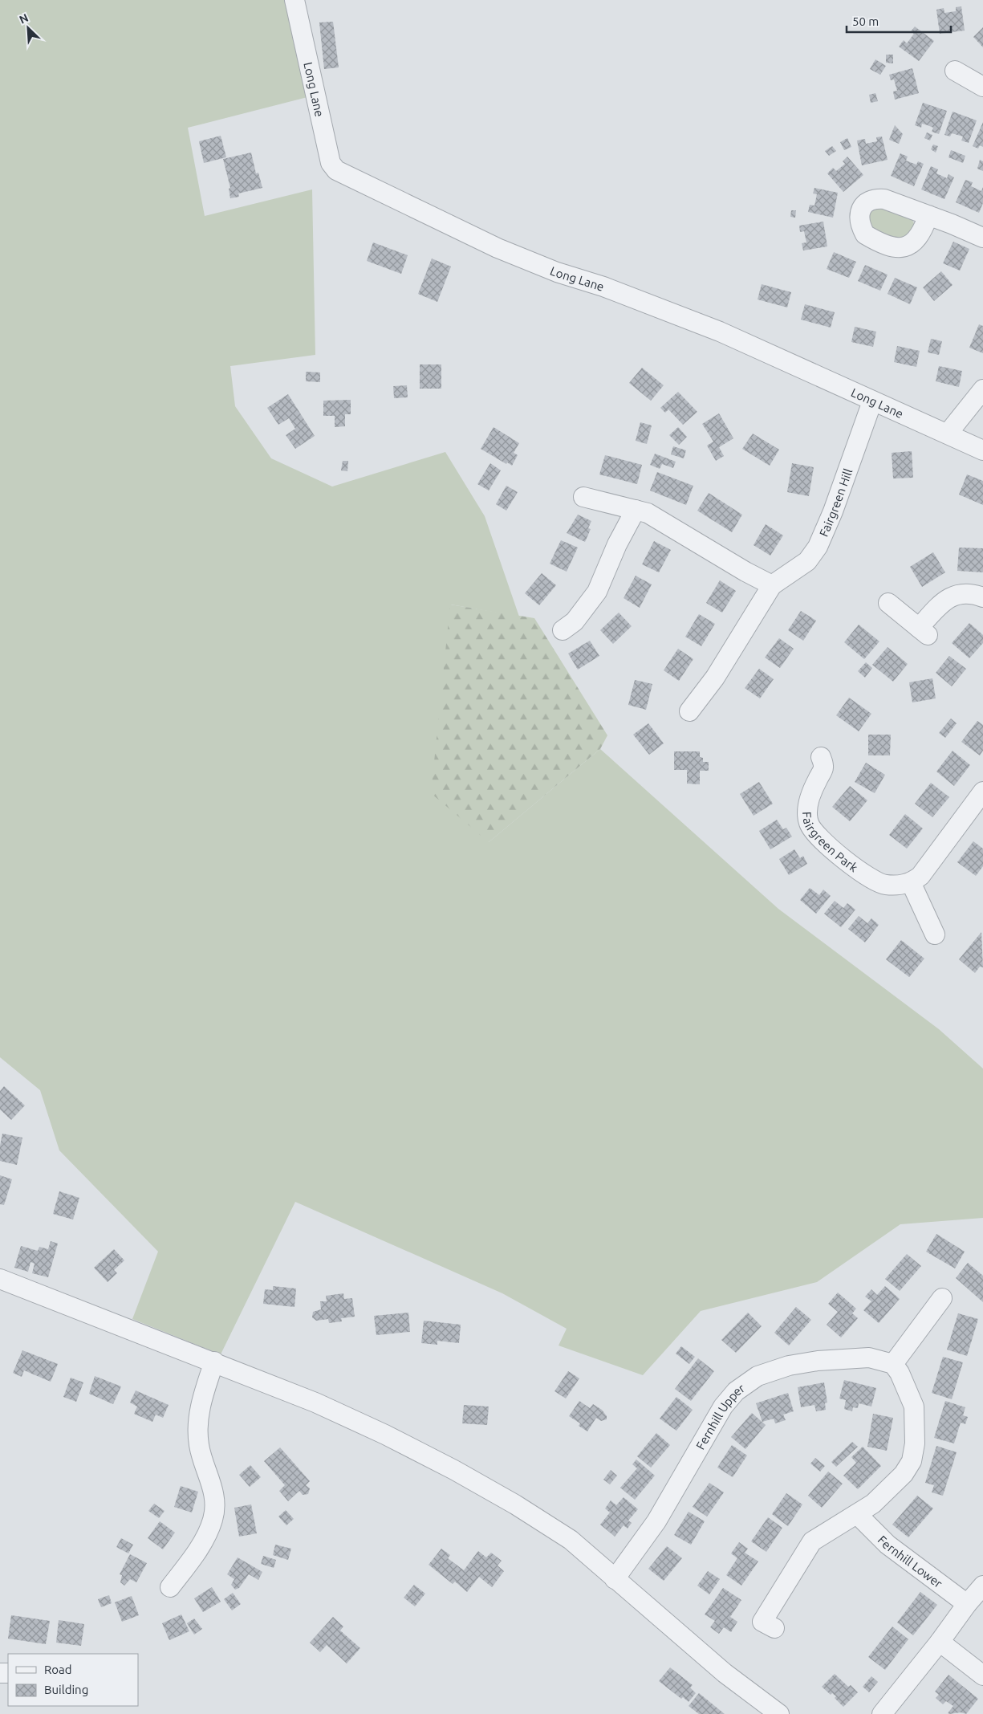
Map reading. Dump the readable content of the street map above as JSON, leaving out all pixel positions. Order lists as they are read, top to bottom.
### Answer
{
  "streets": {
    "street": [
      "Long Lane",
      "Fairgreen Hill",
      "Fairgreen Park",
      "Fernhill Upper",
      "Fernhill Lower"
    ]
  },
  "crossings": [
    ["Long Lane", "Fairgreen Hill"]
  ],
  "legend": ["Road", "Building"],
  "scale_bar": "50 m",
  "north": "top left"
}
